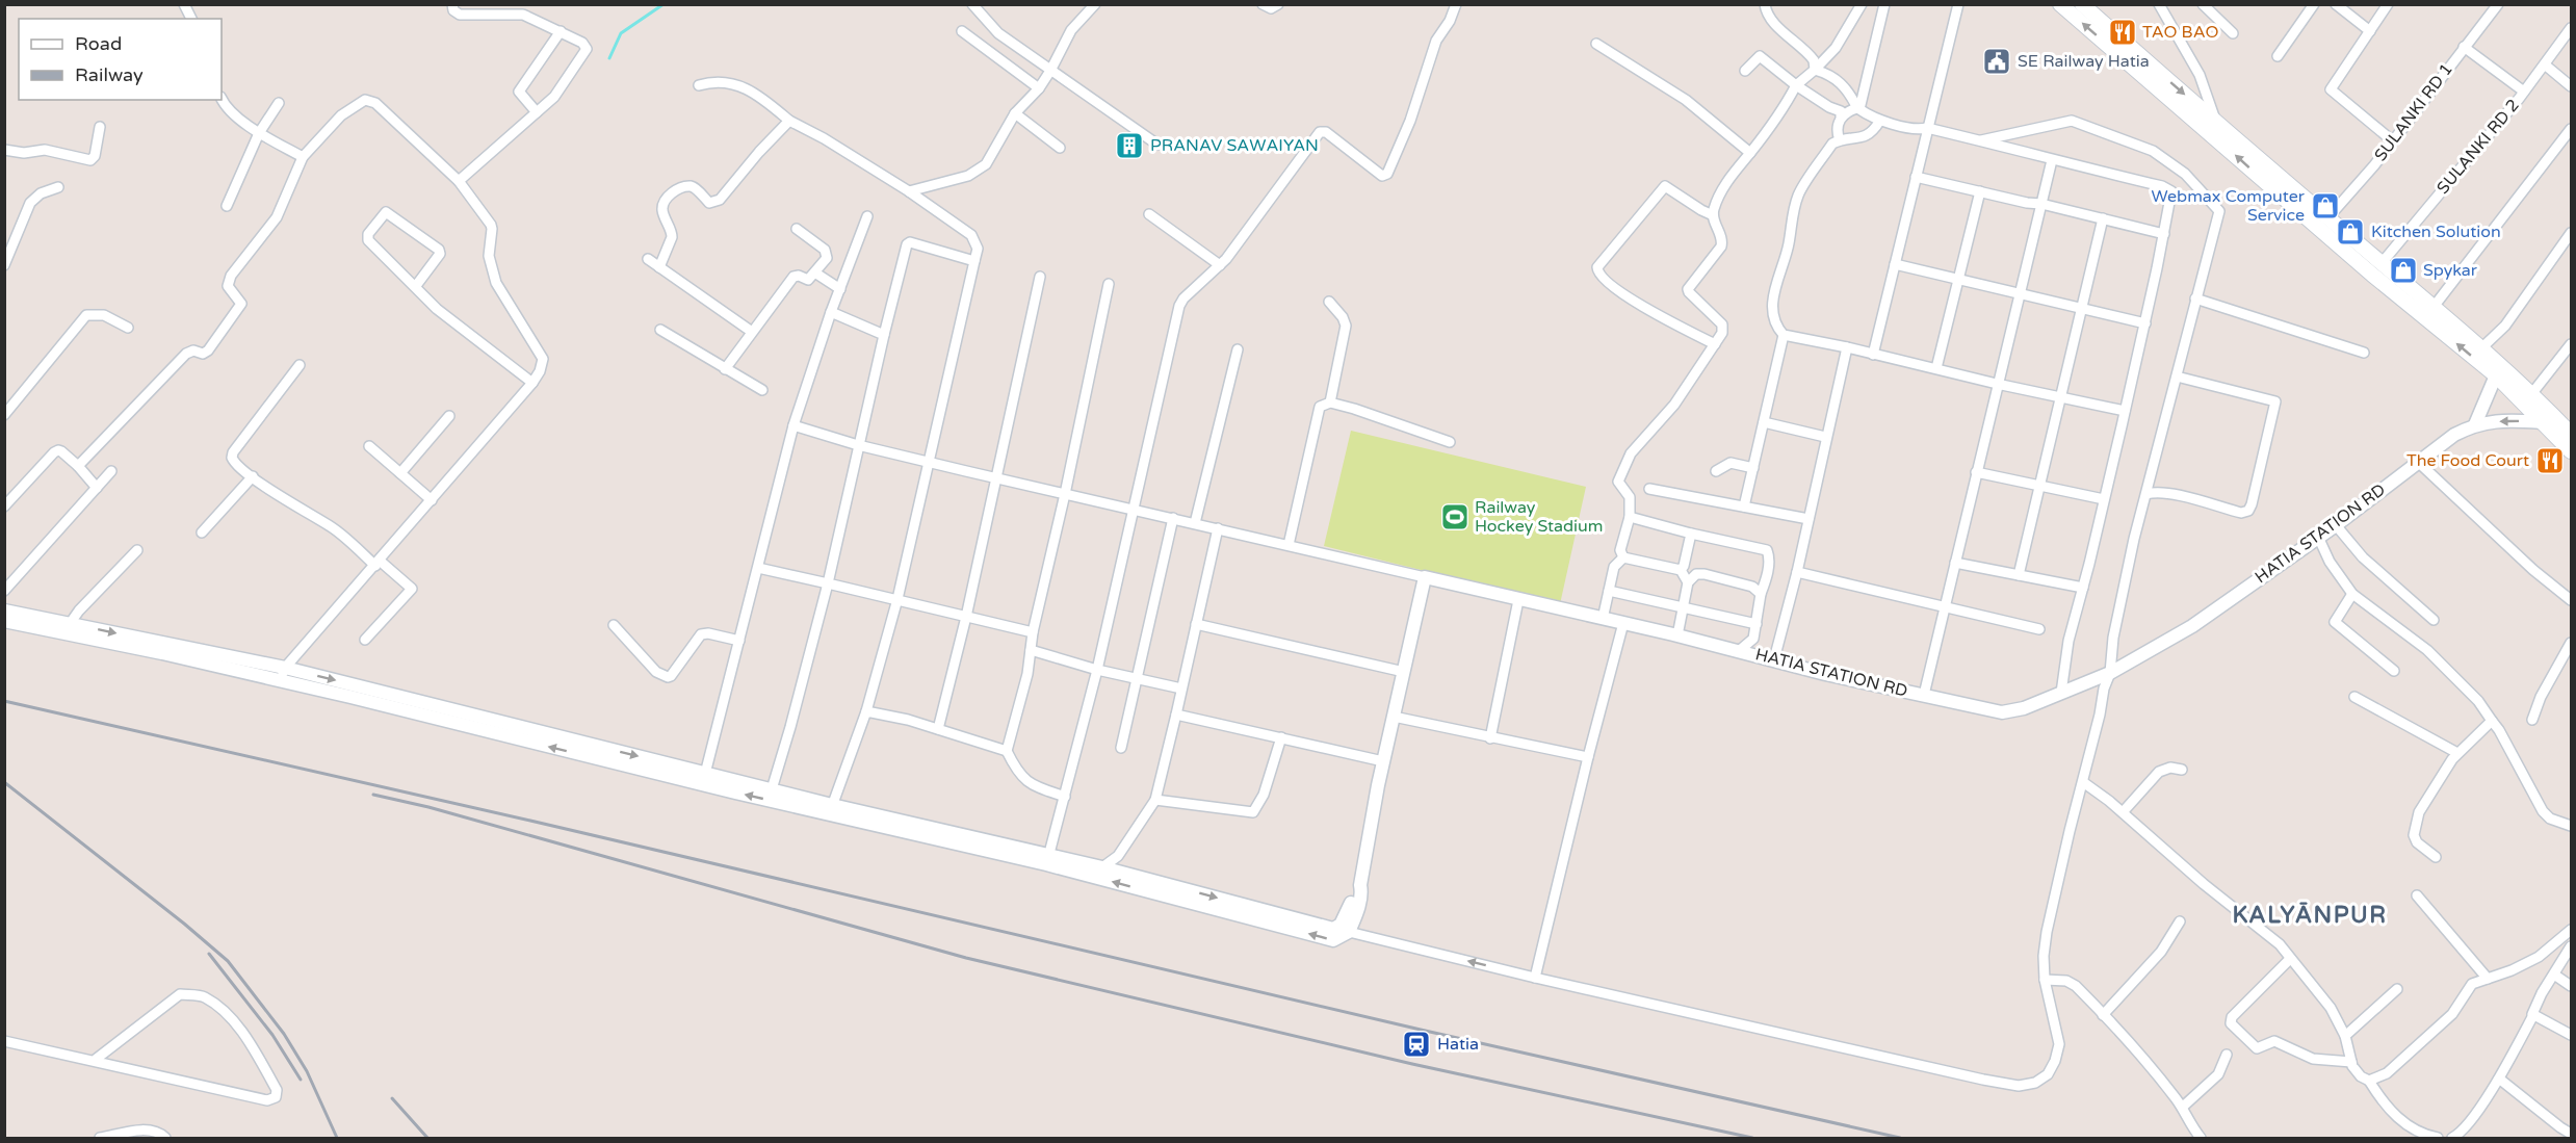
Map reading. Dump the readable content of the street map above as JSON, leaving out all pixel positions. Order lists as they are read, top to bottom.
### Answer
{
  "streets": {
    "street": ["SULANKI RD 1", "SULANKI RD 2", "HATIA STATION RD"]
  },
  "districts": ["KALYĀNPUR"],
  "places": {
    "restaurant": ["TAO BAO", "The Food Court"],
    "public building": ["SE Railway Hatia"],
    "building": ["PRANAV SAWAIYAN"],
    "shop": ["Webmax Computer Service", "Kitchen Solution", "Spykar"],
    "sports": ["Railway Hockey Stadium"],
    "station": ["Hatia"]
  },
  "legend": ["Road", "Railway"]
}
